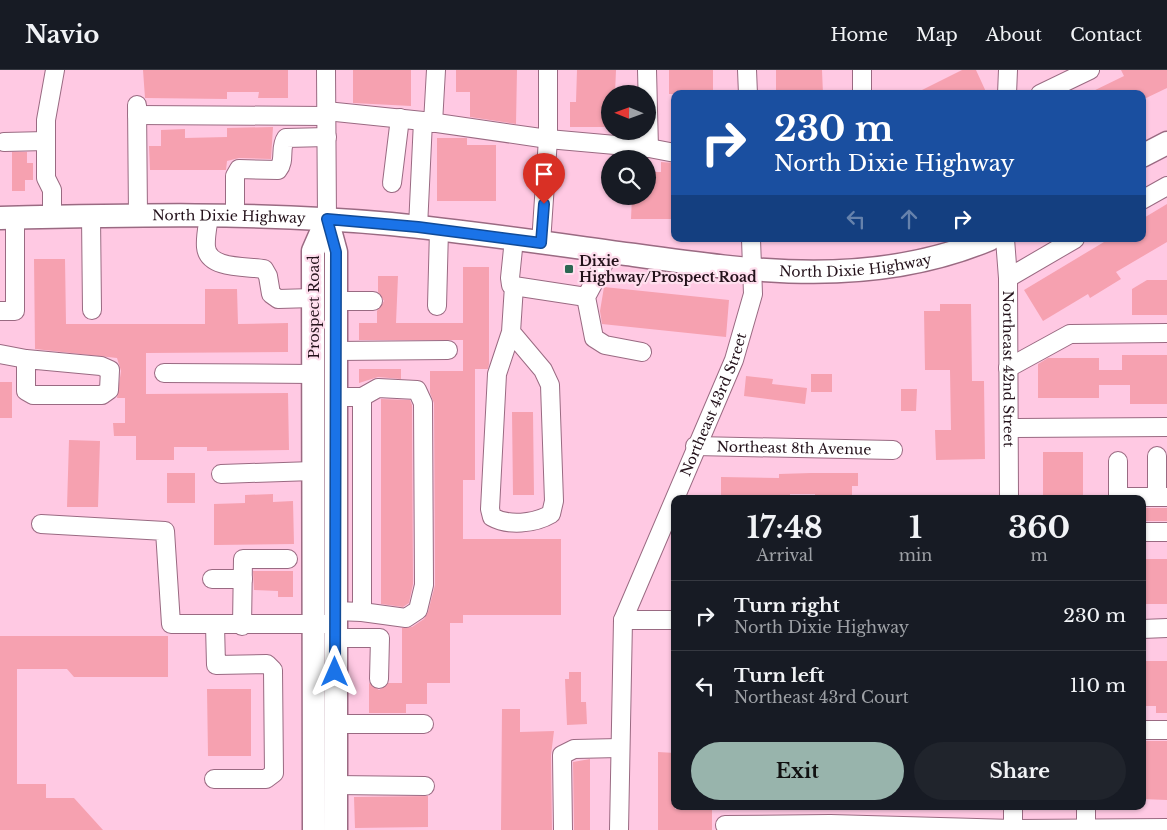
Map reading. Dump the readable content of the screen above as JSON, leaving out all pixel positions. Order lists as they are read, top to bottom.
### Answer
{
  "streets": {
    "main road": ["North Dixie Highway", "Prospect Road"],
    "street": ["Northeast 42nd Street", "Northeast 43rd Street", "Northeast 8th Avenue"]
  },
  "crossings": [
    ["North Dixie Highway", "Prospect Road"],
    ["North Dixie Highway", "Northeast 43rd Street"],
    ["Northeast 43rd Street", "Northeast 8th Avenue"]
  ],
  "places": {
    "transit": ["Dixie Highway/Prospect Road"]
  },
  "north": "left",
  "page": {
    "header": "Navio",
    "nav": [
      "Home",
      "Map",
      "About",
      "Contact"
    ],
    "turn": ["230 m", "North Dixie Highway"],
    "eta": [
      "17:48",
      "Arrival",
      "1",
      "min",
      "360",
      "m"
    ],
    "list": [
      {
        "name": "Turn right",
        "note": "North Dixie Highway",
        "value": "230 m"
      },
      {
        "name": "Turn left",
        "note": "Northeast 43rd Court",
        "value": "110 m"
      }
    ],
    "buttons": ["Exit", "Share"]
  }
}
